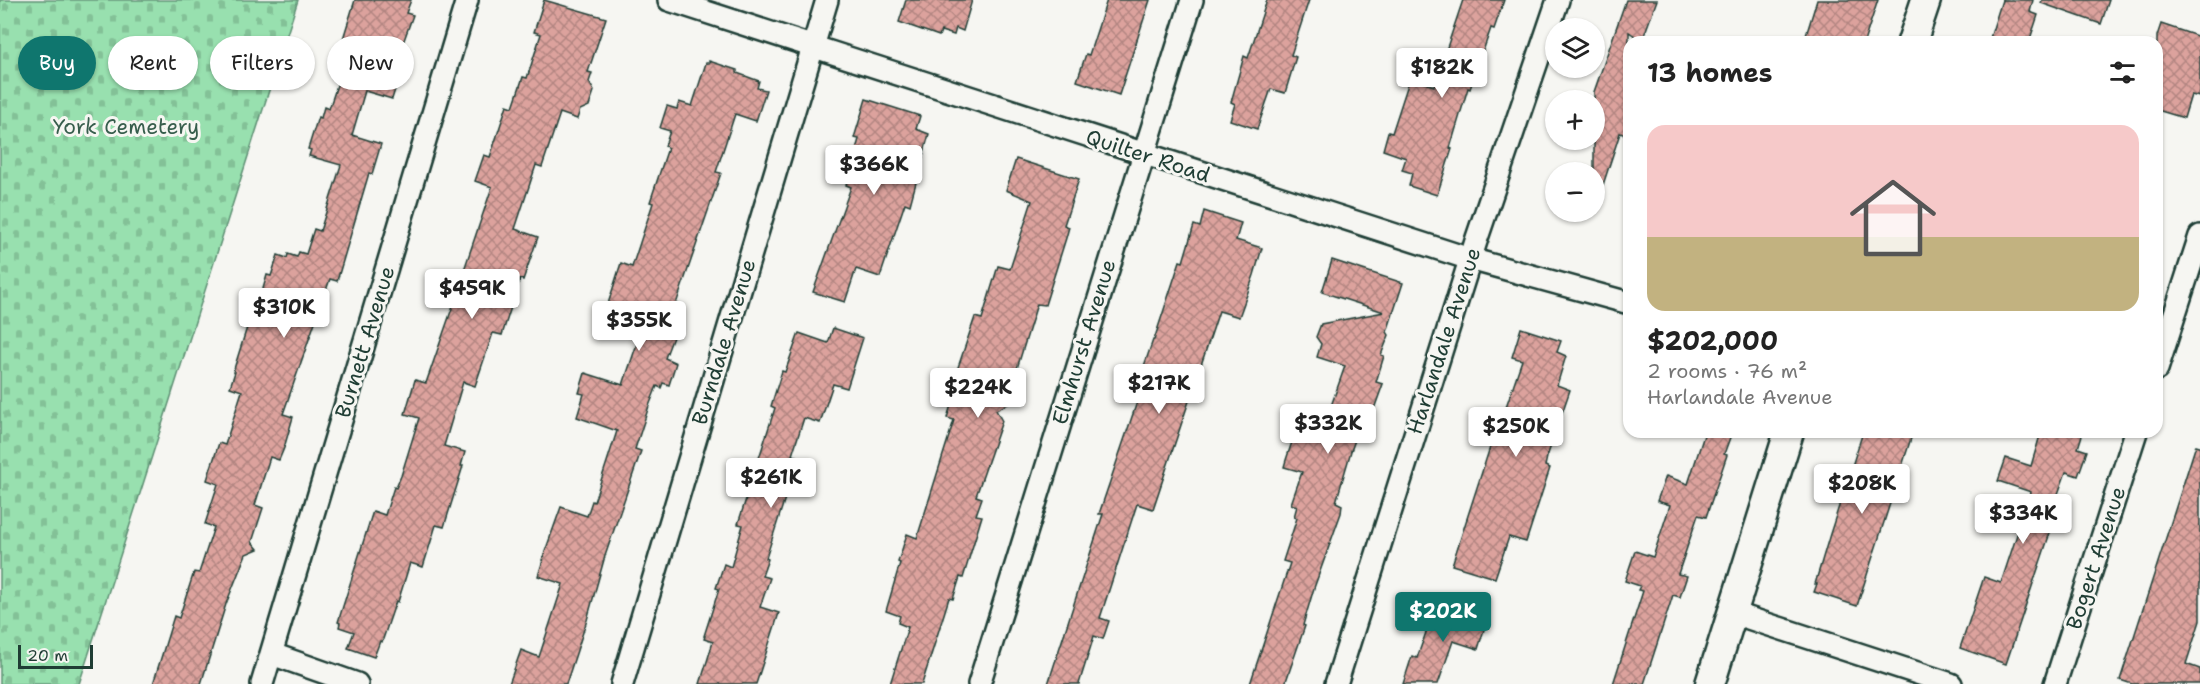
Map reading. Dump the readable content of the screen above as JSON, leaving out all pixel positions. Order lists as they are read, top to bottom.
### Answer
{
  "streets": {
    "street": [
      "Quilter Road",
      "Harlandale Avenue",
      "Burnett Avenue",
      "Burndale Avenue",
      "Elmhurst Avenue",
      "Bogert Avenue"
    ]
  },
  "crossings": [
    ["Quilter Road", "Harlandale Avenue"],
    ["Quilter Road", "Burndale Avenue"],
    ["Quilter Road", "Elmhurst Avenue"]
  ],
  "parks": ["York Cemetery"],
  "scale_bar": "20 m",
  "page": {
    "map_buttons": ["+", "−"],
    "chip": [
      "Buy",
      "Rent",
      "Filters",
      "New"
    ],
    "heading": "13 homes",
    "price": [
      "$182K",
      "$366K",
      "$459K",
      "$310K",
      "$355K",
      "$217K",
      "$224K",
      "$332K",
      "$250K",
      "$261K",
      "$208K",
      "$334K",
      "$202K"
    ],
    "list": [
      {
        "name": "$202,000",
        "note": "2 rooms · 76 m² · Harlandale Avenue"
      }
    ],
    "scale": "20 m"
  }
}
